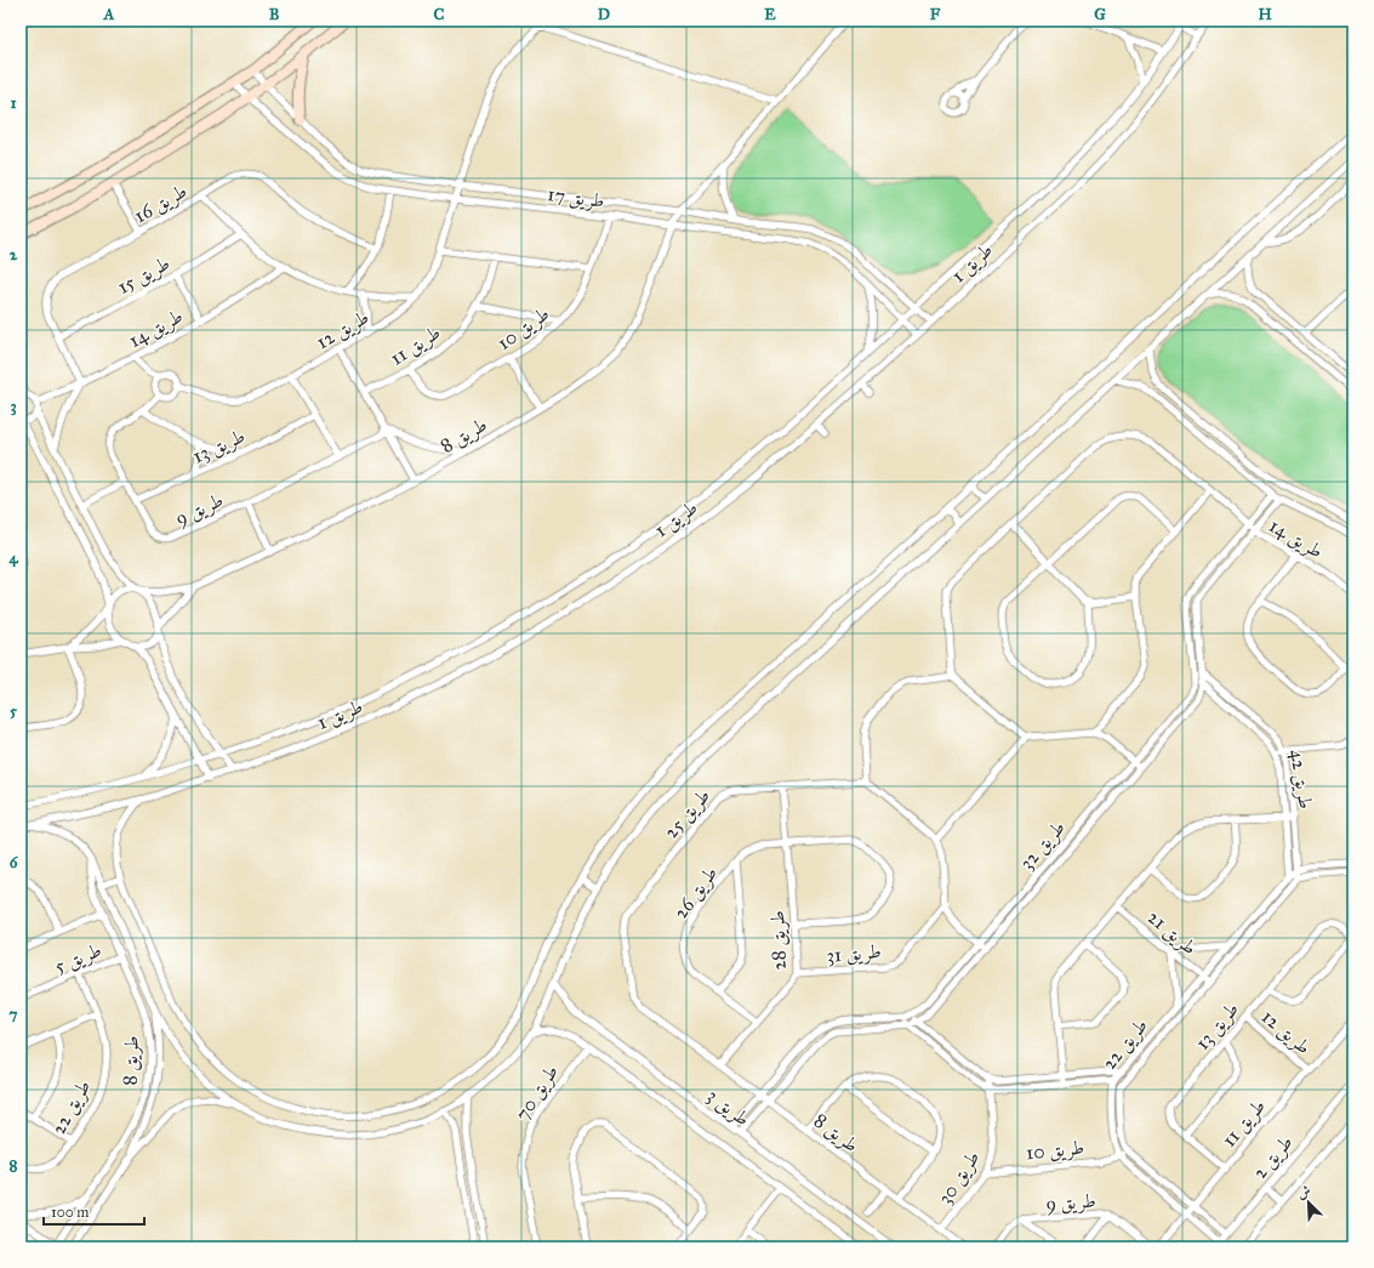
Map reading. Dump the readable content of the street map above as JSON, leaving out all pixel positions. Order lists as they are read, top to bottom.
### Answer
{
  "streets": {
    "street": [
      "طريق 17",
      "طريق 16",
      "طريق 1",
      "طريق 15",
      "طريق 14",
      "طريق 10",
      "طريق 12",
      "طريق 11",
      "طريق 8",
      "طريق 13",
      "طريق 9",
      "طريق 42",
      "طريق 25",
      "طريق 32",
      "طريق 26",
      "طريق 21",
      "طريق 28",
      "طريق 31",
      "طريق 5",
      "طريق 22",
      "طريق 70",
      "طريق 3",
      "طريق 2",
      "طريق 30"
    ]
  },
  "crossings": [
    ["طريق 17", "طريق 1"],
    ["طريق 17", "طريق 10"],
    ["طريق 17", "طريق 12"],
    ["طريق 17", "طريق 8"],
    ["طريق 16", "طريق 15"],
    ["طريق 16", "طريق 14"],
    ["طريق 14", "طريق 32"],
    ["طريق 10", "طريق 11"],
    ["طريق 10", "طريق 22"],
    ["طريق 10", "طريق 30"],
    ["طريق 12", "طريق 11"],
    ["طريق 12", "طريق 13"],
    ["طريق 12", "طريق 9"],
    ["طريق 11", "طريق 13"],
    ["طريق 8", "طريق 25"],
    ["طريق 8", "طريق 32"],
    ["طريق 8", "طريق 5"],
    ["طريق 8", "طريق 30"],
    ["طريق 13", "طريق 9"],
    ["طريق 42", "طريق 32"],
    ["طريق 42", "طريق 22"],
    ["طريق 25", "طريق 32"],
    ["طريق 25", "طريق 28"],
    ["طريق 32", "طريق 3"],
    ["طريق 26", "طريق 28"],
    ["طريق 21", "طريق 22"],
    ["طريق 28", "طريق 31"],
    ["طريق 5", "طريق 22"],
    ["طريق 70", "طريق 3"]
  ],
  "scale_bar": "100 m",
  "north": "top left",
  "grid": {
    "columns": [
      "A",
      "B",
      "C",
      "D",
      "E",
      "F",
      "G",
      "H"
    ],
    "rows": [
      "1",
      "2",
      "3",
      "4",
      "5",
      "6",
      "7",
      "8"
    ]
  }
}
